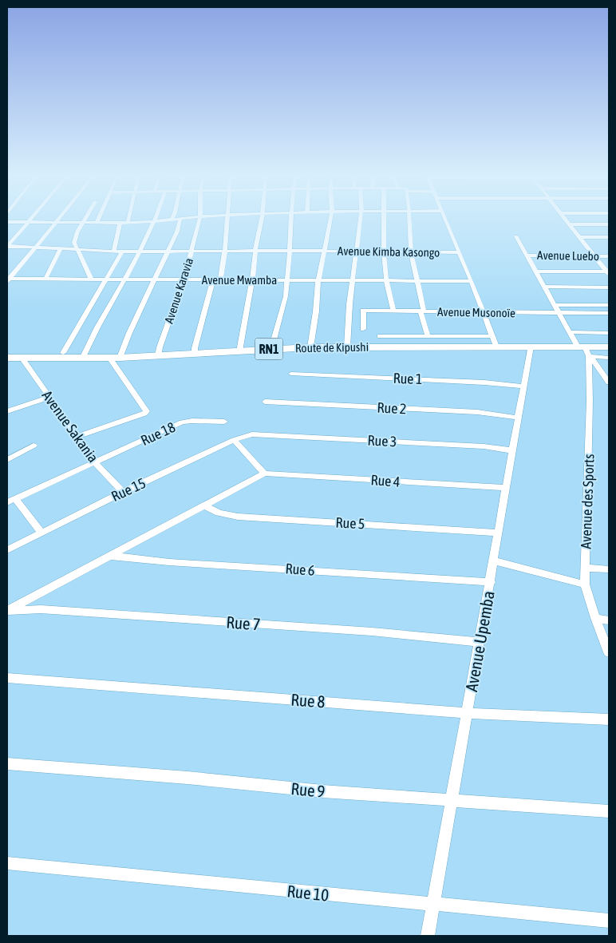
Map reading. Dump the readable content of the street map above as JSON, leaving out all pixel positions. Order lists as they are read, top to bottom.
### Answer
{
  "streets": {
    "highway": ["Route de Kipushi", "RN1"],
    "street": [
      "Avenue Kimba Kasongo",
      "Avenue Luebo",
      "Avenue Mwamba",
      "Avenue Karavia",
      "Avenue Musonoïe",
      "Rue 1",
      "Rue 2",
      "Avenue Sakania",
      "Rue 18",
      "Rue 3",
      "Rue 4",
      "Rue 15",
      "Avenue des Sports",
      "Rue 5",
      "Rue 6",
      "Rue 7",
      "Avenue Upemba",
      "Rue 8",
      "Rue 9",
      "Rue 10"
    ]
  },
  "crossings": [
    ["Avenue Kimba Kasongo", "Avenue Karavia"],
    ["Avenue Luebo", "Avenue des Sports"],
    ["Avenue Mwamba", "Avenue Karavia"],
    ["Avenue Karavia", "Route de Kipushi"],
    ["Avenue Musonoïe", "Avenue des Sports"],
    ["Route de Kipushi", "Avenue Sakania"],
    ["Route de Kipushi", "Avenue des Sports"],
    ["Route de Kipushi", "Avenue Upemba"],
    ["Rue 1", "Avenue Upemba"],
    ["Rue 2", "Avenue Upemba"],
    ["Avenue Sakania", "Rue 18"],
    ["Avenue Sakania", "Rue 15"],
    ["Rue 3", "Rue 15"],
    ["Rue 3", "Avenue Upemba"],
    ["Rue 4", "Avenue Upemba"],
    ["Rue 5", "Avenue Upemba"],
    ["Rue 6", "Avenue Upemba"],
    ["Rue 7", "Avenue Upemba"],
    ["Avenue Upemba", "Rue 8"],
    ["Avenue Upemba", "Rue 9"],
    ["Avenue Upemba", "Rue 10"]
  ]
}
